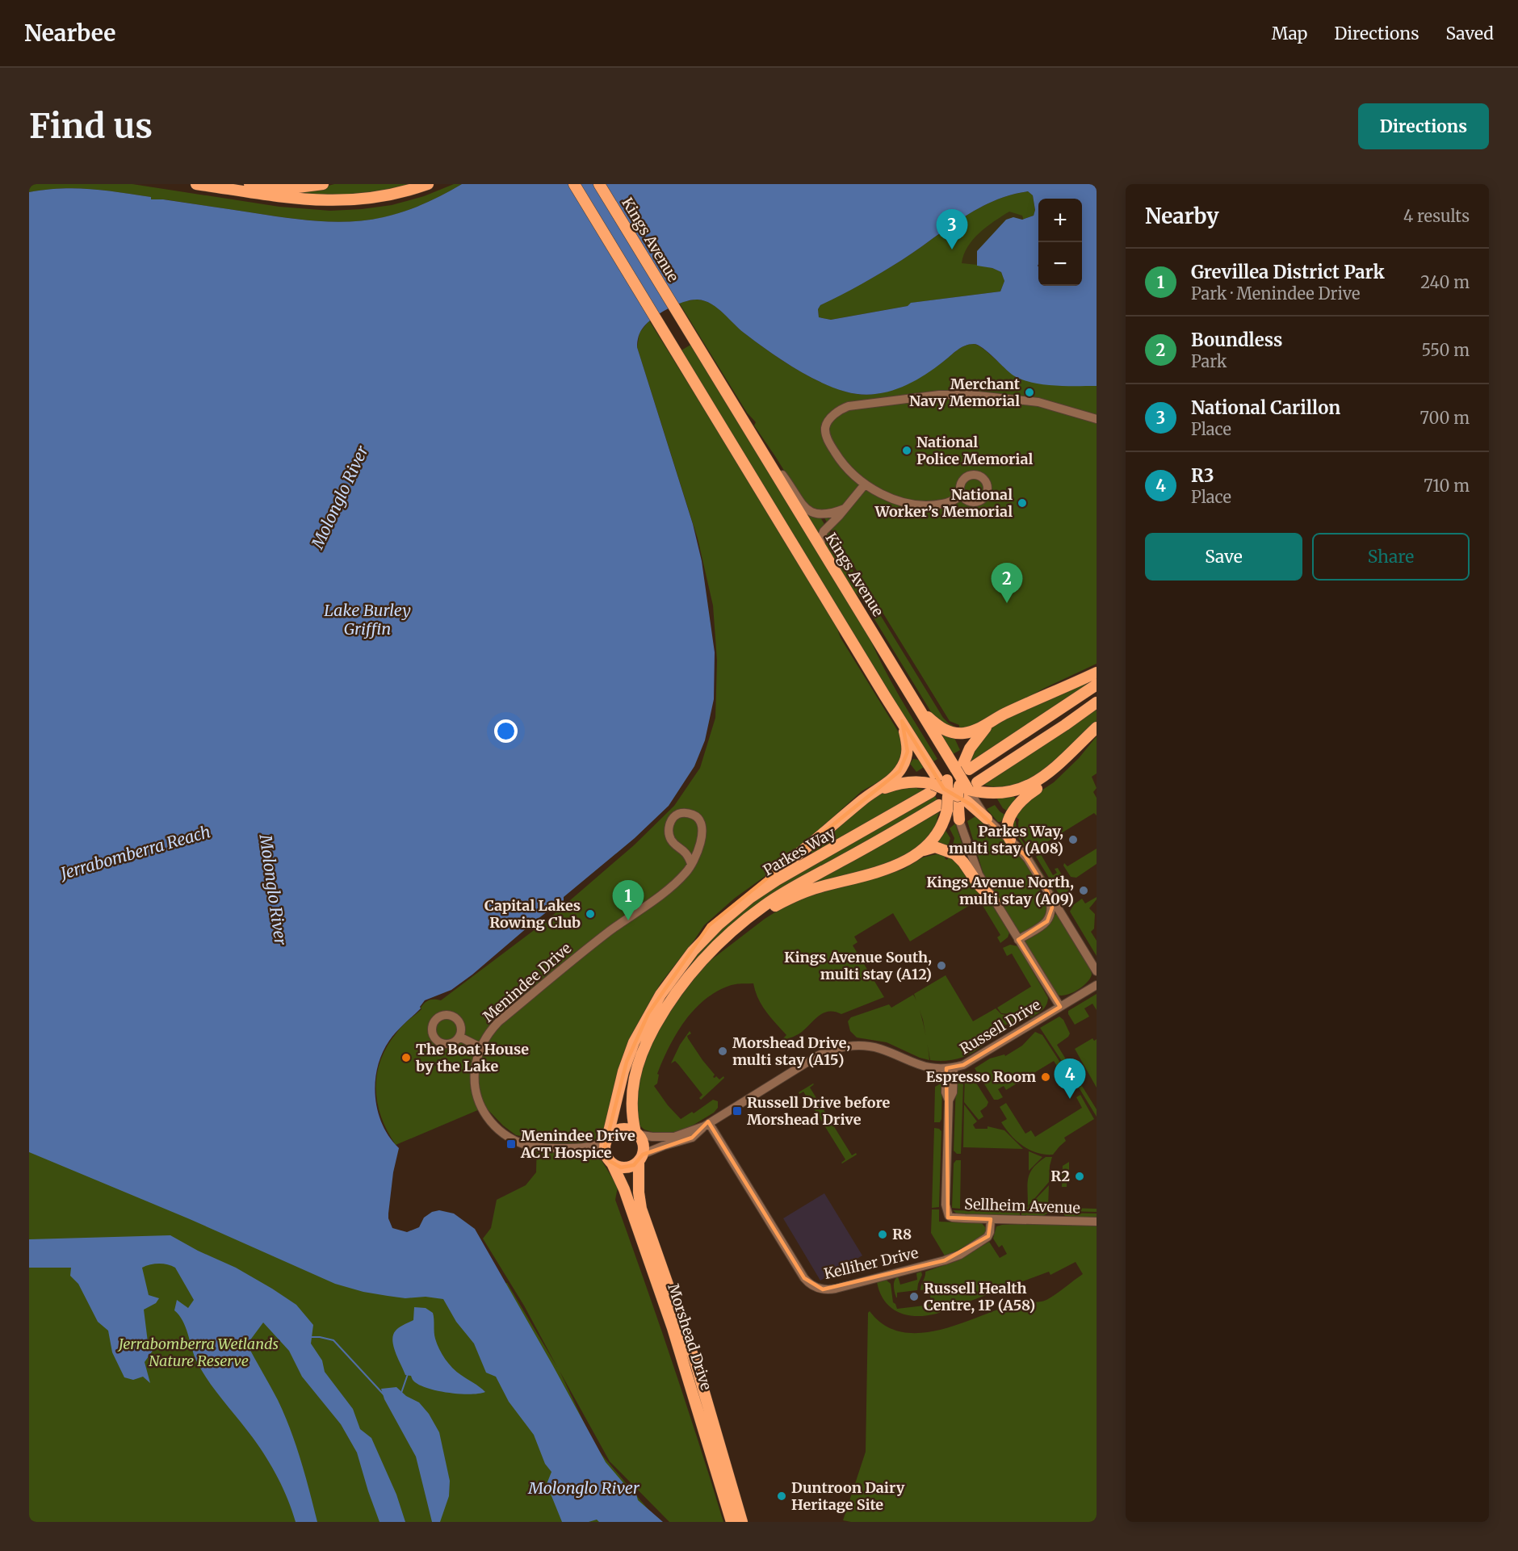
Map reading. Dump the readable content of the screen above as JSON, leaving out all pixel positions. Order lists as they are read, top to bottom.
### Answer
{
  "streets": {
    "main road": ["Kings Avenue", "Parkes Way", "Morshead Drive"],
    "street": [
      "Menindee Drive",
      "Russell Drive",
      "Sellheim Avenue",
      "Kelliher Drive"
    ]
  },
  "crossings": [
    ["Kings Avenue", "Parkes Way"],
    ["Menindee Drive", "Russell Drive"],
    ["Menindee Drive", "Morshead Drive"],
    ["Russell Drive", "Sellheim Avenue"],
    ["Russell Drive", "Kelliher Drive"],
    ["Russell Drive", "Morshead Drive"],
    ["Sellheim Avenue", "Kelliher Drive"]
  ],
  "water": ["Molonglo River", "Lake Burley Griffin", "Jerrabomberra Reach"],
  "parks": ["Jerrabomberra Wetlands Nature Reserve"],
  "places": {
    "other": [
      "Merchant Navy Memorial",
      "National Police Memorial",
      "National Worker’s Memorial",
      "Parkes Way, multi stay (A08)",
      "Kings Avenue North, multi stay (A09)",
      "Capital Lakes Rowing Club",
      "Kings Avenue South, multi stay (A12)",
      "Morshead Drive, multi stay (A15)",
      "The Boat House by the Lake",
      "Espresso Room",
      "R2",
      "R8",
      "Russell Health Centre, 1P (A58)",
      "Duntroon Dairy Heritage Site"
    ],
    "transit": ["Russell Drive before Morshead Drive", "Menindee Drive ACT Hospice"]
  },
  "page": {
    "header": "Nearbee",
    "nav": ["Map", "Directions", "Saved"],
    "buttons": [
      "Directions",
      ["Save", "Share"]
    ],
    "title": "Find us",
    "heading": ["Nearby", "4 results"],
    "map_buttons": ["+", "−"],
    "pins": [
      "3",
      "2",
      "1",
      "4"
    ],
    "list": [
      {
        "mark": "1",
        "name": "Grevillea District Park",
        "note": "Park · Menindee Drive",
        "value": "240 m"
      },
      {
        "mark": "2",
        "name": "Boundless",
        "note": "Park",
        "value": "550 m"
      },
      {
        "mark": "3",
        "name": "National Carillon",
        "note": "Place",
        "value": "700 m"
      },
      {
        "mark": "4",
        "name": "R3",
        "note": "Place",
        "value": "710 m"
      }
    ]
  }
}
